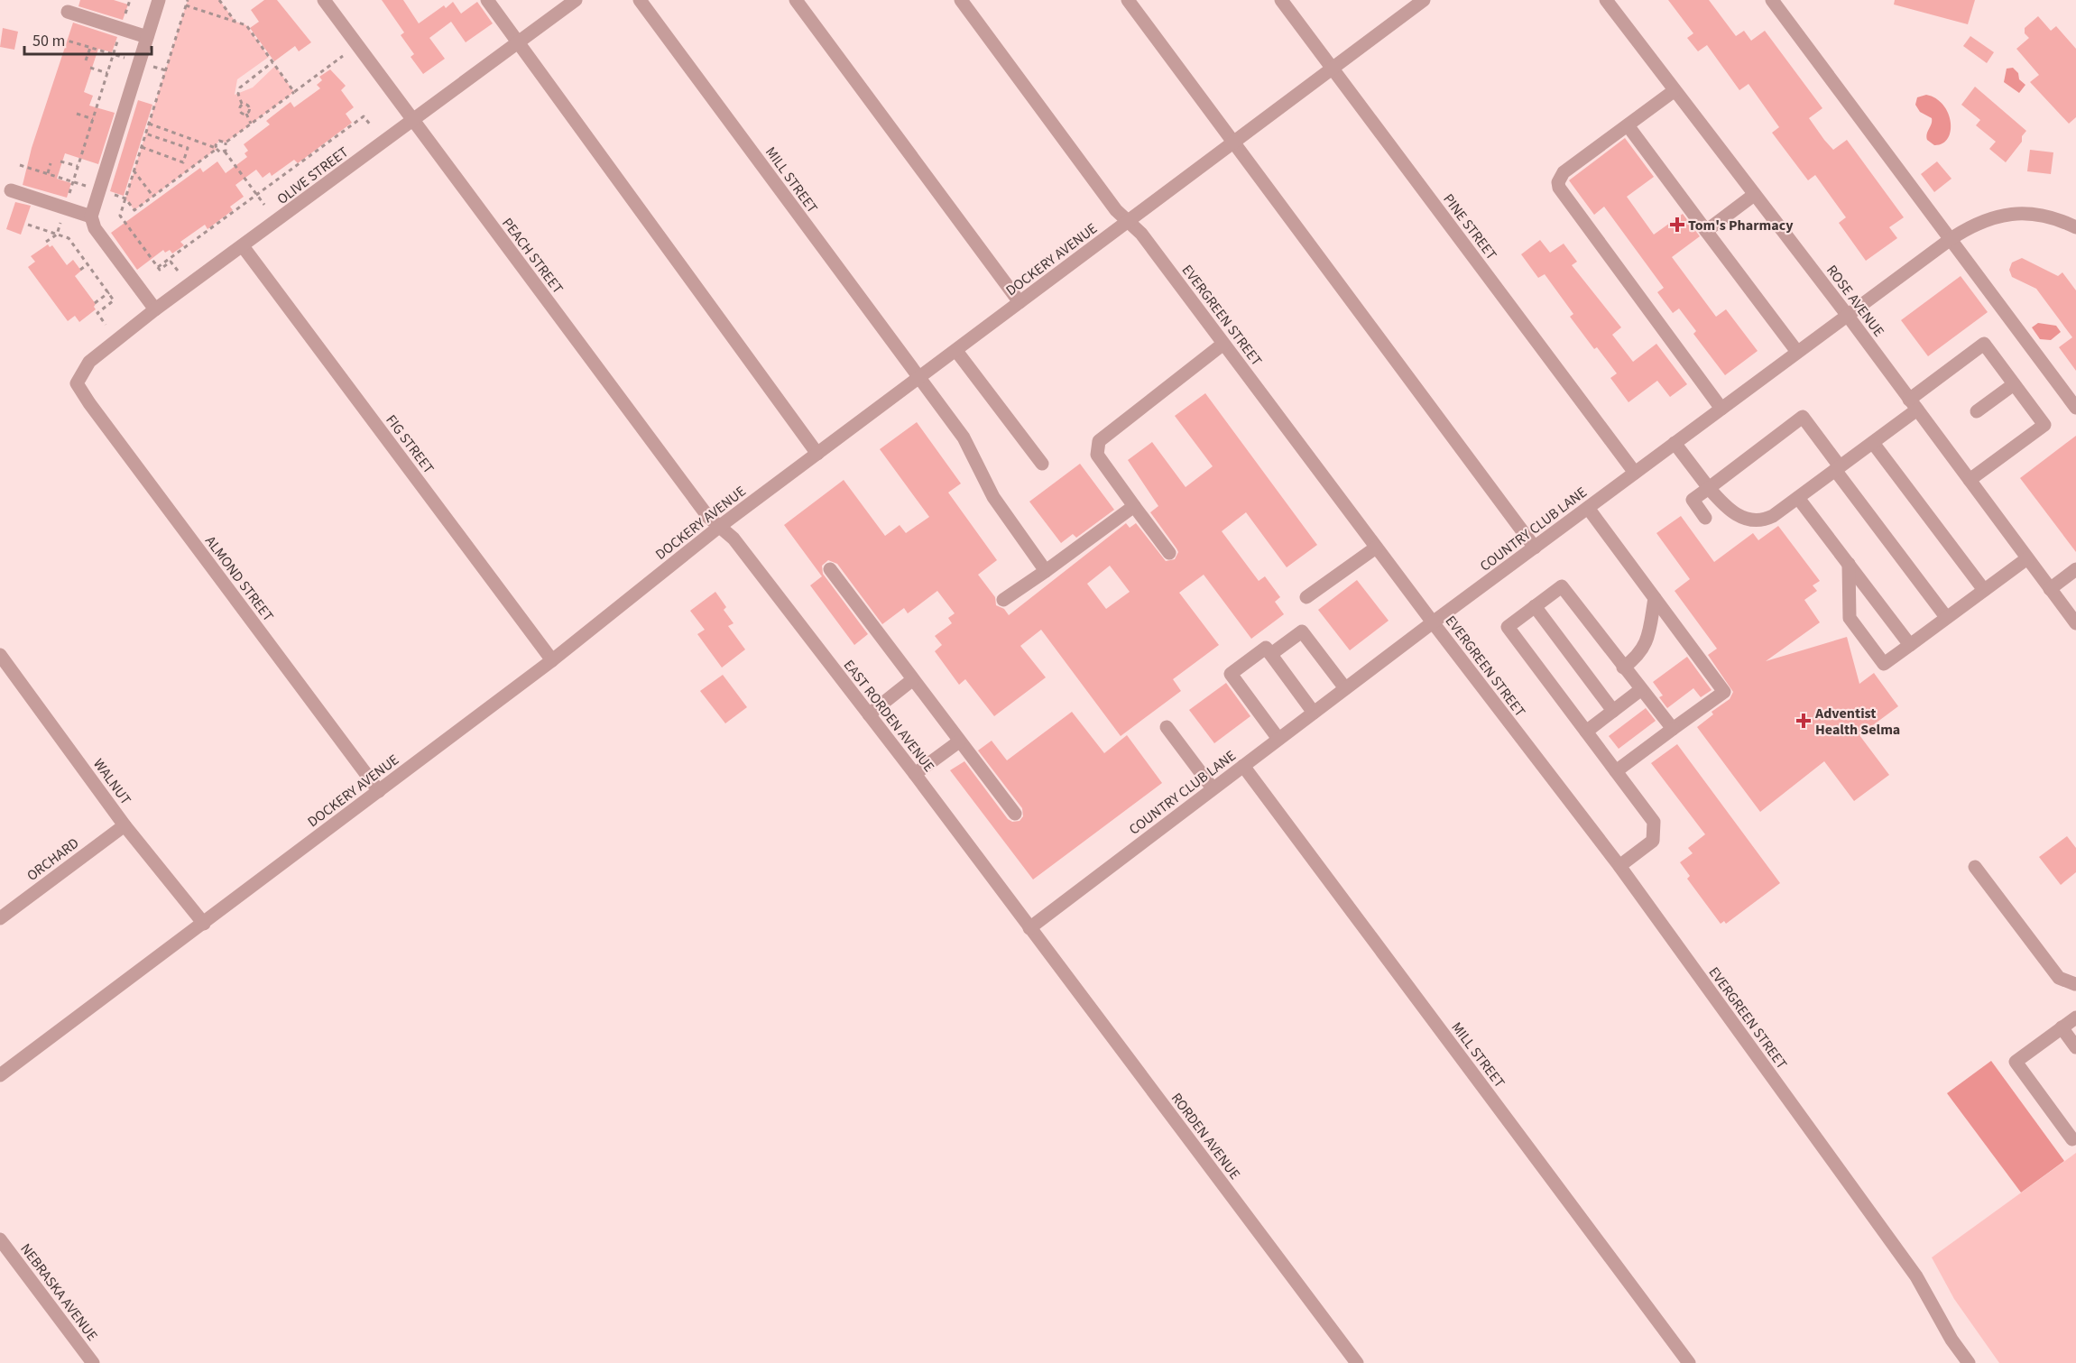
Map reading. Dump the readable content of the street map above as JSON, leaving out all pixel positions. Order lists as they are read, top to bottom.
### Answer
{
  "streets": {
    "street": [
      "OLIVE STREET",
      "MILL STREET",
      "PINE STREET",
      "PEACH STREET",
      "DOCKERY AVENUE",
      "ROSE AVENUE",
      "EVERGREEN STREET",
      "FIG STREET",
      "COUNTRY CLUB LANE",
      "ALMOND STREET",
      "EAST RORDEN AVENUE",
      "WALNUT",
      "ORCHARD",
      "RORDEN AVENUE",
      "NEBRASKA AVENUE"
    ]
  },
  "crossings": [
    ["OLIVE STREET", "PEACH STREET"],
    ["OLIVE STREET", "FIG STREET"],
    ["OLIVE STREET", "ALMOND STREET"],
    ["MILL STREET", "DOCKERY AVENUE"],
    ["MILL STREET", "COUNTRY CLUB LANE"],
    ["PINE STREET", "DOCKERY AVENUE"],
    ["PINE STREET", "COUNTRY CLUB LANE"],
    ["PEACH STREET", "DOCKERY AVENUE"],
    ["PEACH STREET", "EAST RORDEN AVENUE"],
    ["DOCKERY AVENUE", "EVERGREEN STREET"],
    ["DOCKERY AVENUE", "FIG STREET"],
    ["DOCKERY AVENUE", "ALMOND STREET"],
    ["DOCKERY AVENUE", "EAST RORDEN AVENUE"],
    ["DOCKERY AVENUE", "WALNUT"],
    ["ROSE AVENUE", "COUNTRY CLUB LANE"],
    ["EVERGREEN STREET", "COUNTRY CLUB LANE"],
    ["COUNTRY CLUB LANE", "EAST RORDEN AVENUE"],
    ["COUNTRY CLUB LANE", "RORDEN AVENUE"],
    ["EAST RORDEN AVENUE", "RORDEN AVENUE"],
    ["WALNUT", "ORCHARD"]
  ],
  "places": {
    "health": ["Tom's Pharmacy", "Adventist Health Selma"]
  },
  "scale_bar": "50 m"
}
